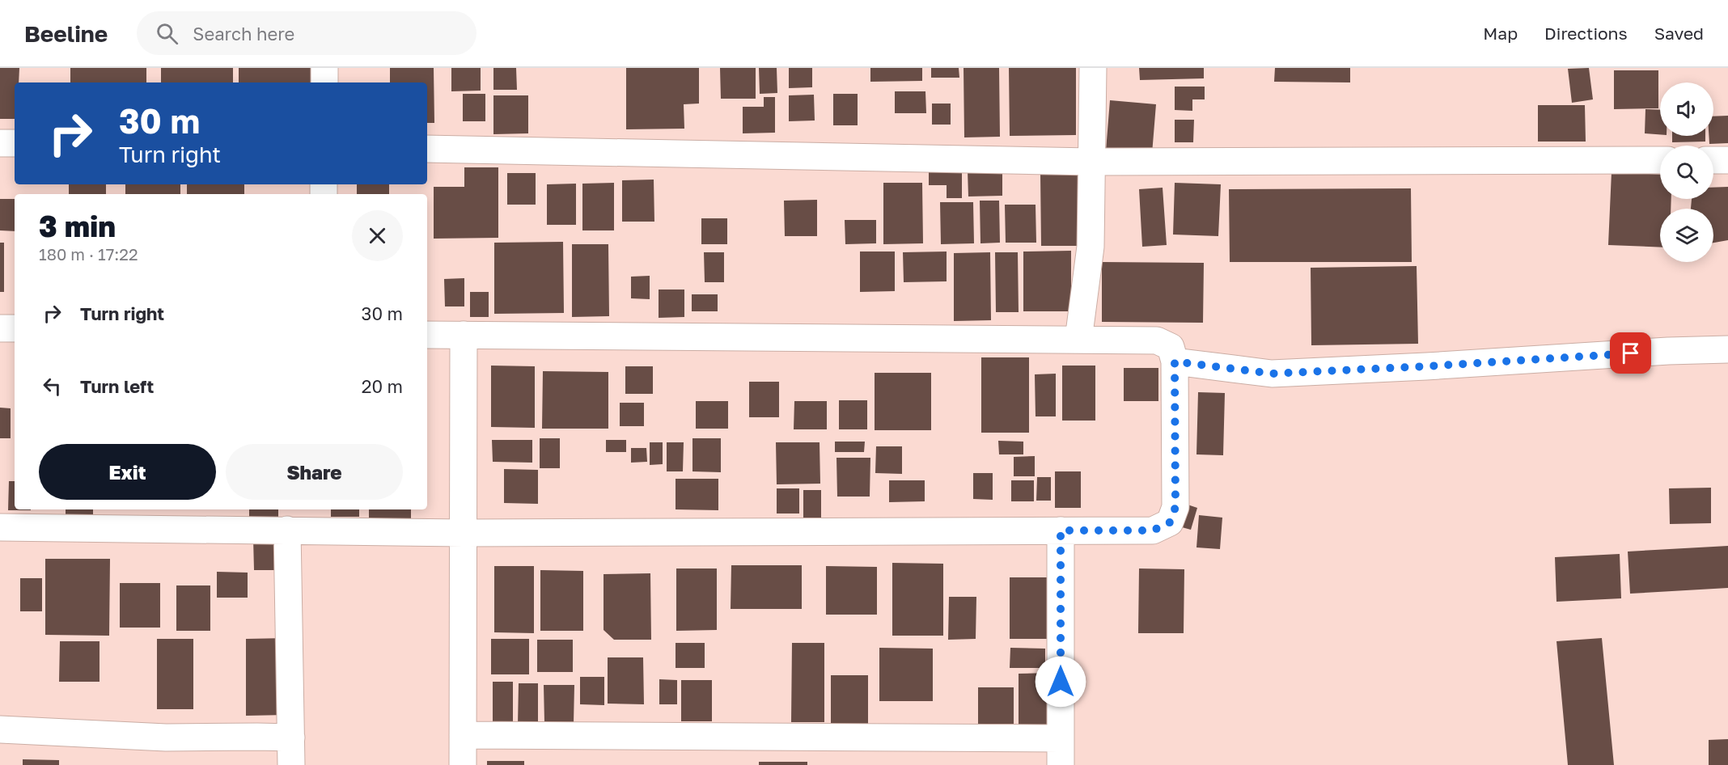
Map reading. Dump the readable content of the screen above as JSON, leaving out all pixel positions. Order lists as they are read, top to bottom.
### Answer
{
  "page": {
    "header": "Beeline",
    "search": "Search here",
    "nav": ["Map", "Directions", "Saved"],
    "turn": ["30 m", "Turn right"],
    "heading": ["3 min", "180 m · 17:22"],
    "list": [
      {
        "name": "Turn right",
        "value": "30 m"
      },
      {
        "name": "Turn left",
        "value": "20 m"
      }
    ],
    "buttons": ["Exit", "Share"]
  }
}
